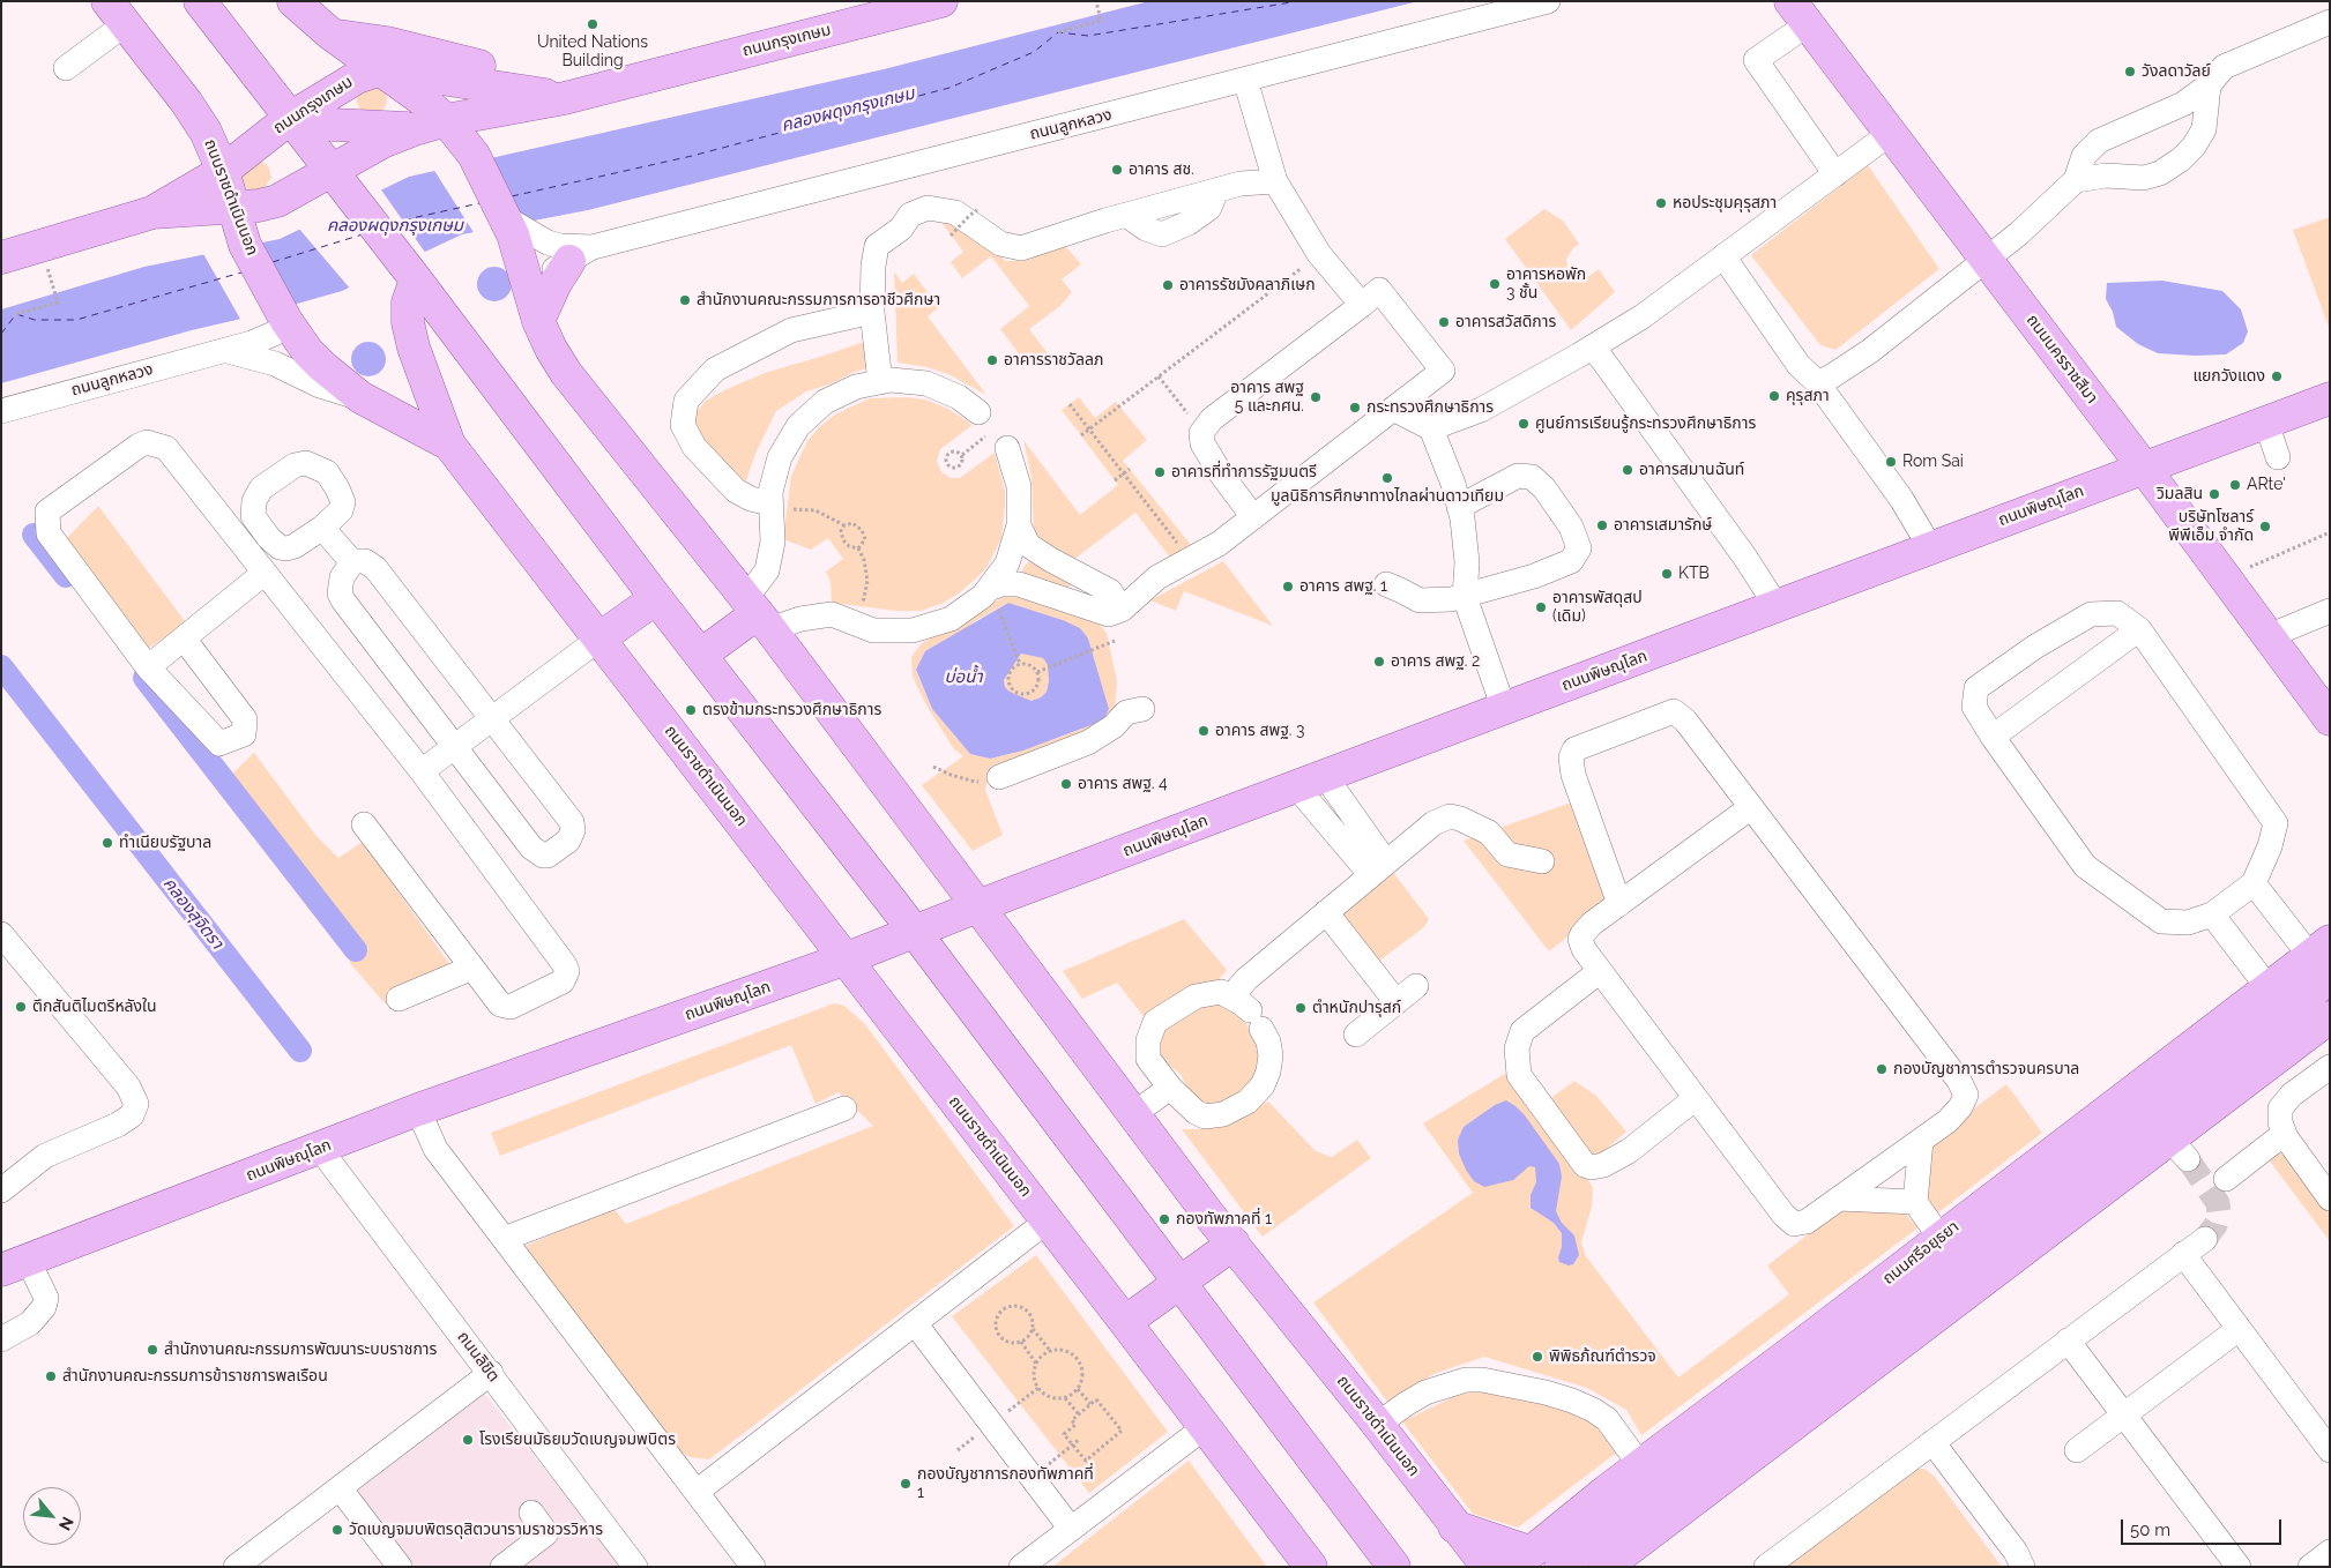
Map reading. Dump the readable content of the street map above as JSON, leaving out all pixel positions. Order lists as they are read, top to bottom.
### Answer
{
  "streets": {
    "main road": [
      "ถนนกรุงเกษม",
      "ถนนราชดำเนินนอก",
      "ถนนนครราชสีมา",
      "ถนนพิษณุโลก",
      "ถนนศรีอยุธยา"
    ],
    "street": ["ถนนลูกหลวง", "ถนนลิขิต"]
  },
  "crossings": [
    ["ถนนกรุงเกษม", "ถนนราชดำเนินนอก"],
    ["ถนนลูกหลวง", "ถนนราชดำเนินนอก"],
    ["ถนนราชดำเนินนอก", "ถนนพิษณุโลก"],
    ["ถนนนครราชสีมา", "ถนนพิษณุโลก"],
    ["ถนนพิษณุโลก", "ถนนลิขิต"]
  ],
  "water": ["คลองผดุงกรุงเกษม", "บ่อน้ำ", "คลองสุจิตรา"],
  "places": [
    "United Nations Building",
    "วังลดาวัลย์",
    "อาคาร สช.",
    "หอประชุมคุรุสภา",
    "อาคารหอพัก 3 ชั้น",
    "อาคารรัชมังคลาภิเษก",
    "สำนักงานคณะกรรมการการอาชีวศึกษา",
    "อาคารสวัสดิการ",
    "อาคารราชวัลลภ",
    "แยกวังแดง",
    "คุรุสภา",
    "อาคาร สพฐ 5 และกศน.",
    "กระทรวงศึกษาธิการ",
    "ศูนย์การเรียนรู้กระทรวงศึกษาธิการ",
    "Rom Sai",
    "อาคารสมานฉันท์",
    "อาคารที่ทำการรัฐมนตรี",
    "มูลนิธิการศึกษาทางไกลผ่านดาวเทียม",
    "ARte'",
    "วิมลสิน",
    "อาคารเสมารักษ์",
    "บริษัทโซลาร์ พีพีเอ็ม จำกัด",
    "KTB",
    "อาคาร สพฐ. 1",
    "อาคารพัสดุสป (เดิม)",
    "อาคาร สพฐ. 2",
    "ตรงข้ามกระทรวงศึกษาธิการ",
    "อาคาร สพฐ. 3",
    "อาคาร สพฐ. 4",
    "ทำเนียบรัฐบาล",
    "ตึกสันติไมตรีหลังใน",
    "ตำหนักปารุสก์",
    "กองบัญชาการตำรวจนครบาล",
    "กองทัพภาคที่ 1",
    "สำนักงานคณะกรรมการพัฒนาระบบราชการ",
    "พิพิธภ้ณฑ์ตำรวจ",
    "สำนักงานคณะกรรมการข้าราชการพลเรือน",
    "โรงเรียนมัธยมวัดเบญจมพบิตร",
    "กองบัญชาการกองทัพภาคที่ 1",
    "วัดเบญจมบพิตรดุสิตวนารามราชวรวิหาร"
  ],
  "scale_bar": "50 m",
  "north": "bottom right"
}
